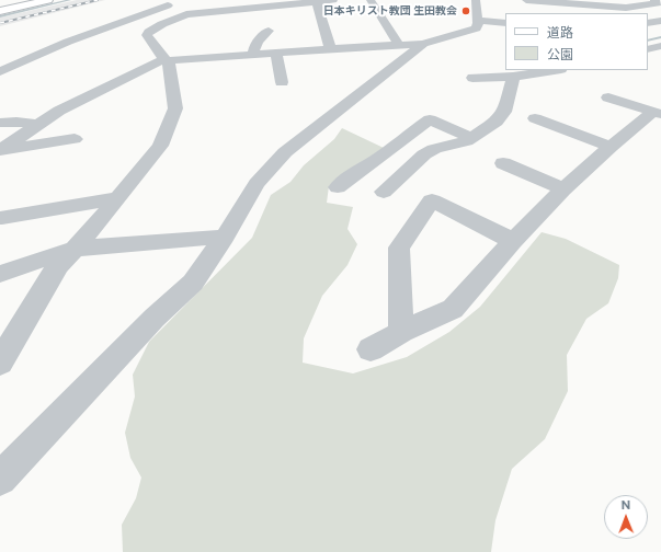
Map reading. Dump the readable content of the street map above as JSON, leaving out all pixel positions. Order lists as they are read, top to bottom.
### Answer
{
  "places": ["日本キリスト教団 生田教会"],
  "legend": ["道路", "公園"],
  "north": "top"
}
